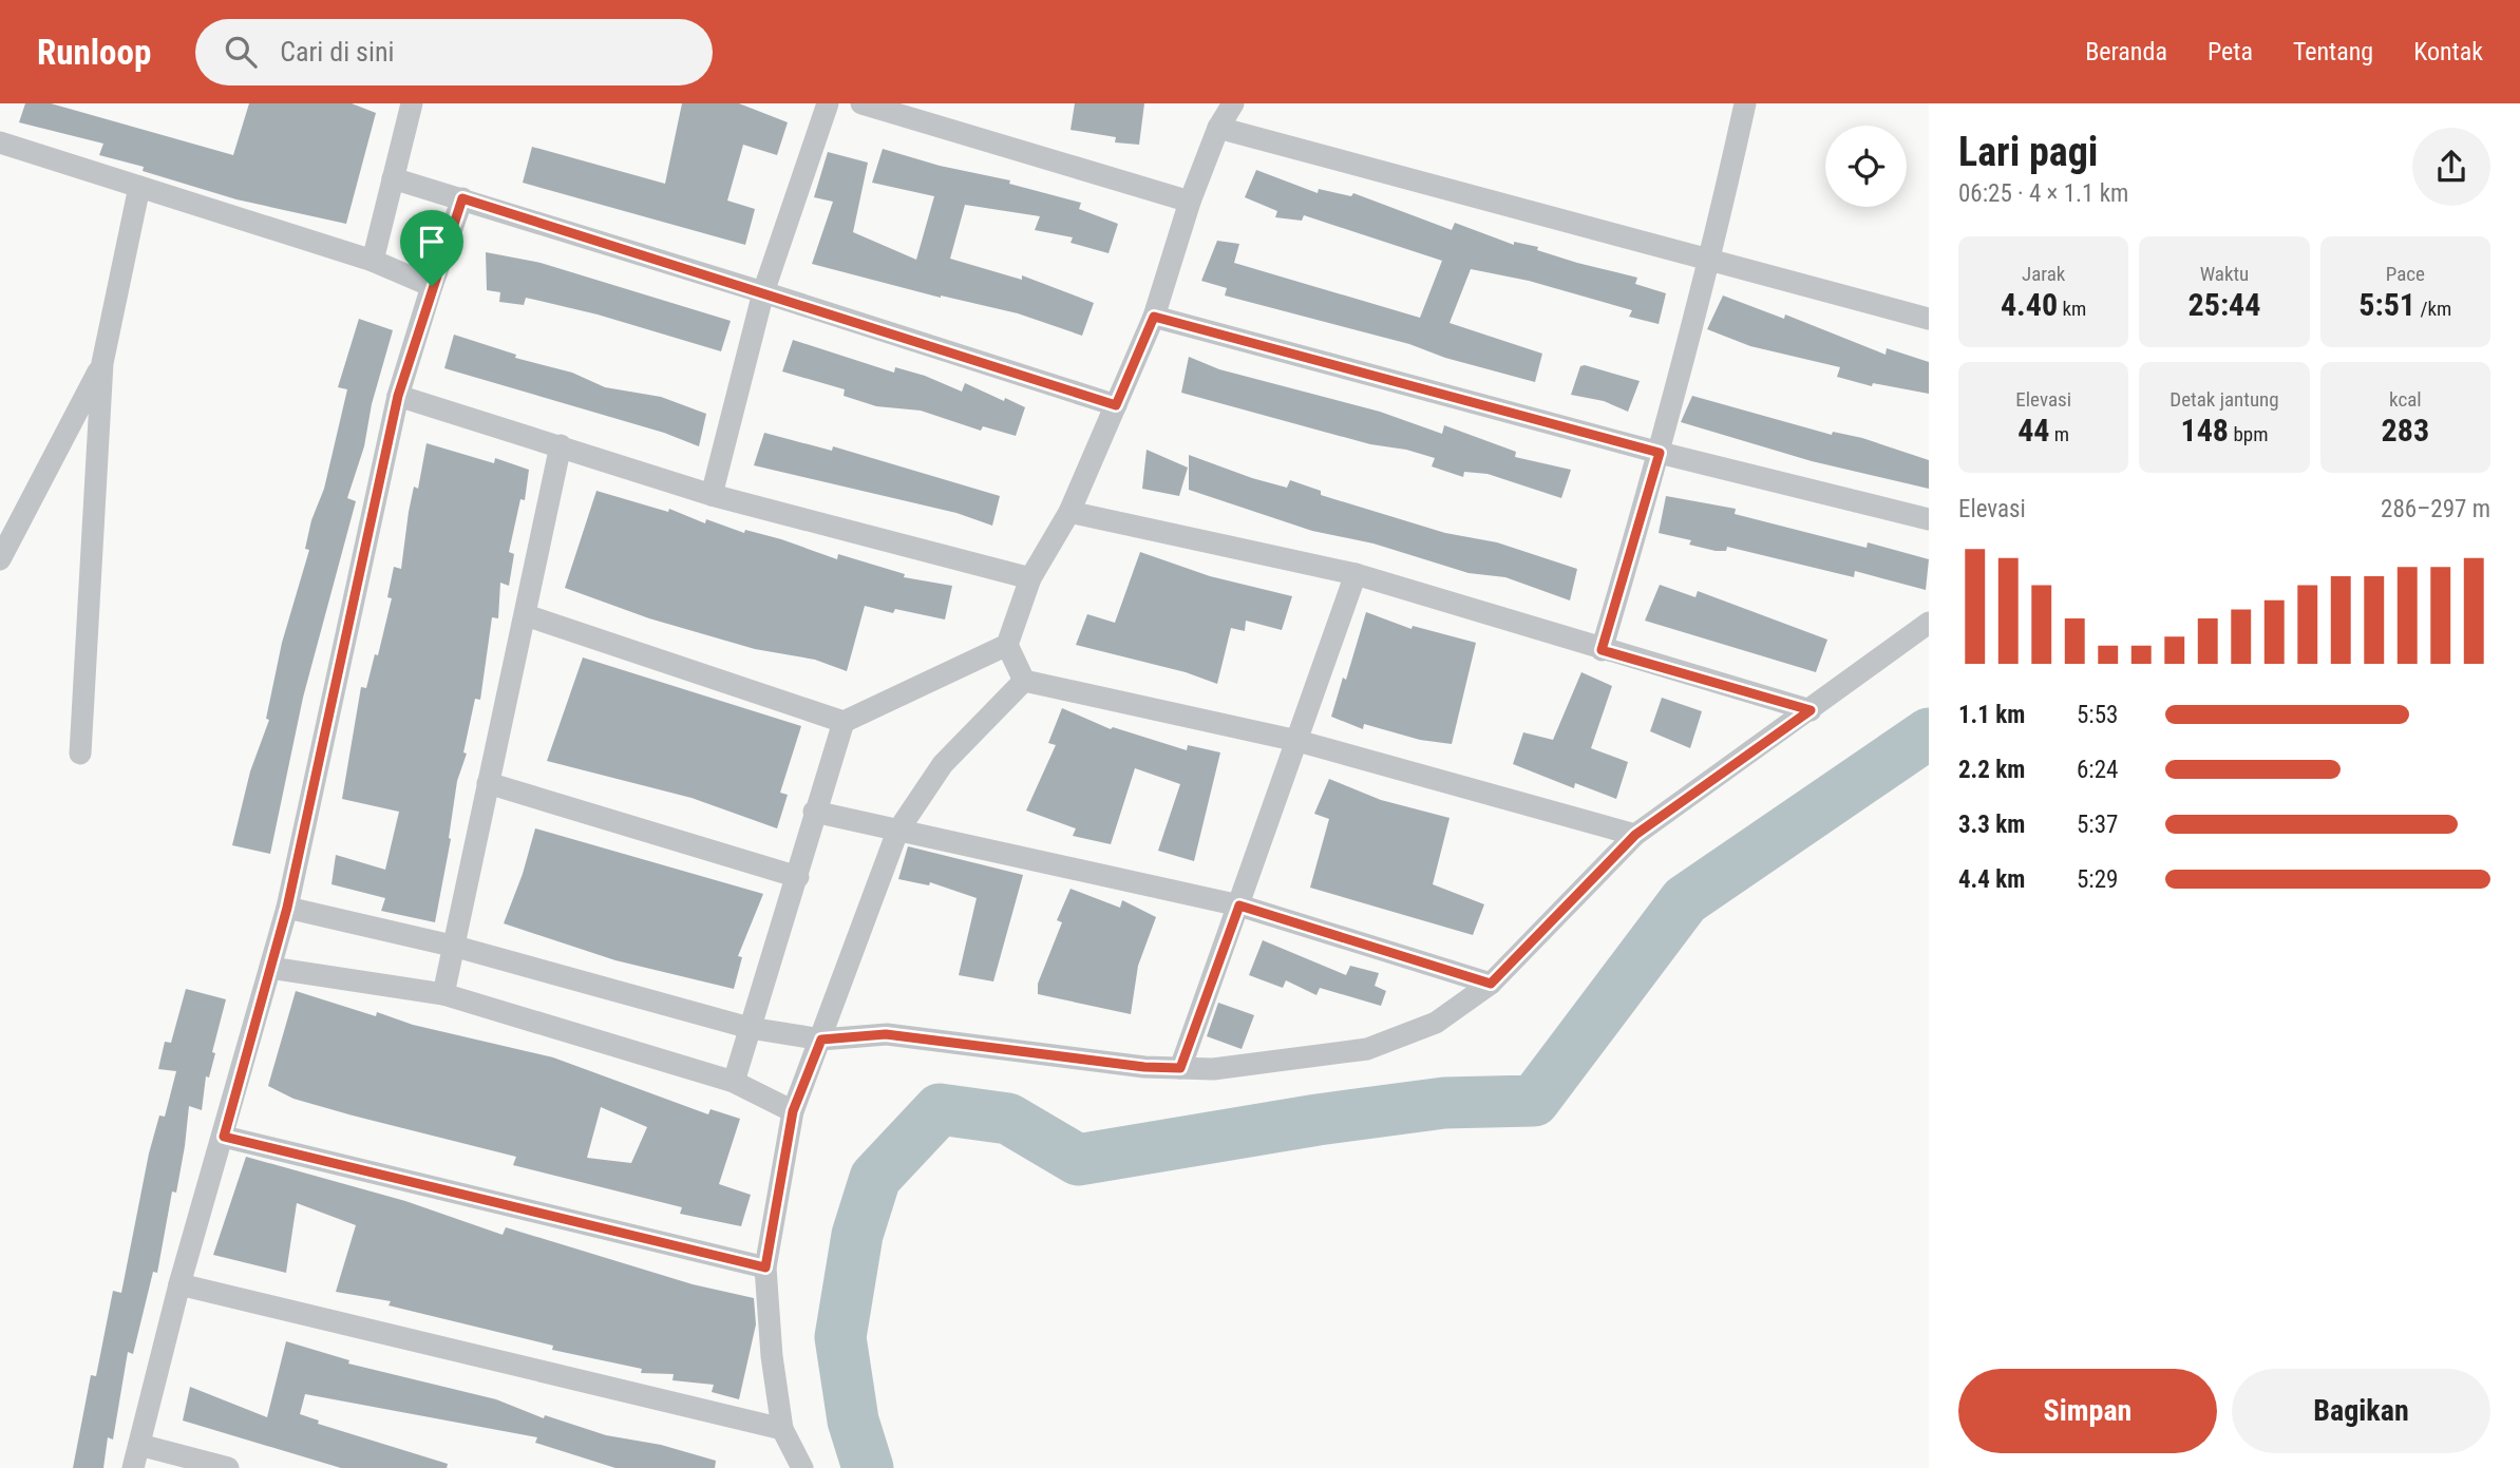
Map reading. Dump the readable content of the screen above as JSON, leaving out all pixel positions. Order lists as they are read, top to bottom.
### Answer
{
  "page": {
    "header": "Runloop",
    "search": "Cari di sini",
    "nav": [
      "Beranda",
      "Peta",
      "Tentang",
      "Kontak"
    ],
    "heading": ["Lari pagi", "06:25 · 4 × 1.1 km"],
    "stats": [
      ["Jarak", "4.40 km"],
      ["Waktu", "25:44"],
      ["Pace", "5:51 /km"],
      ["Elevasi", "44 m"],
      ["Detak jantung", "148 bpm"],
      ["kcal", "283"]
    ],
    "chart": ["Elevasi", "286–297 m"],
    "list": [
      {
        "name": "1.1 km",
        "note": "5:53"
      },
      {
        "name": "2.2 km",
        "note": "6:24"
      },
      {
        "name": "3.3 km",
        "note": "5:37"
      },
      {
        "name": "4.4 km",
        "note": "5:29"
      }
    ],
    "buttons": ["Simpan", "Bagikan"]
  }
}
